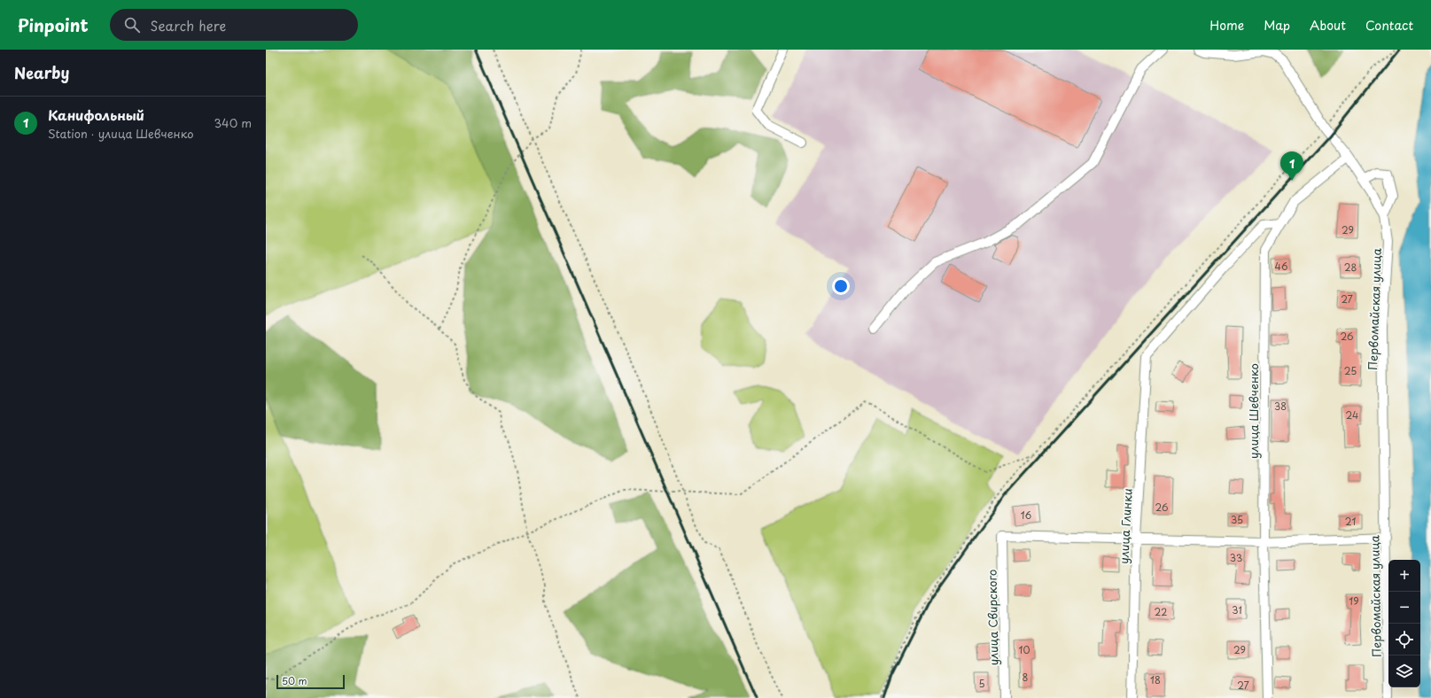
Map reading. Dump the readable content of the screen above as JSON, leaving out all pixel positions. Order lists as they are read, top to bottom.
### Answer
{
  "streets": {
    "street": [
      "Первомайская улица",
      "улица Шевченко",
      "улица Глинки",
      "улица Свирского"
    ]
  },
  "crossings": [
    ["Первомайская улица", "улица Шевченко"],
    ["улица Шевченко", "улица Глинки"],
    ["улица Глинки", "улица Свирского"]
  ],
  "house_numbers": [
    "29",
    "46",
    "28",
    "27",
    "26",
    "25",
    "38",
    "24",
    "26",
    "16",
    "35",
    "21",
    "33",
    "19",
    "31",
    "22",
    "10",
    "29",
    "8",
    "18",
    "5",
    "27"
  ],
  "scale_bar": "50 m",
  "page": {
    "header": "Pinpoint",
    "search": "Search here",
    "nav": [
      "Home",
      "Map",
      "About",
      "Contact"
    ],
    "heading": "Nearby",
    "list": [
      {
        "mark": "1",
        "name": "Канифольный",
        "note": "Station · улица Шевченко",
        "value": "340 m"
      }
    ],
    "pins": "1",
    "map_buttons": ["+", "−"],
    "scale": "50 m"
  }
}
